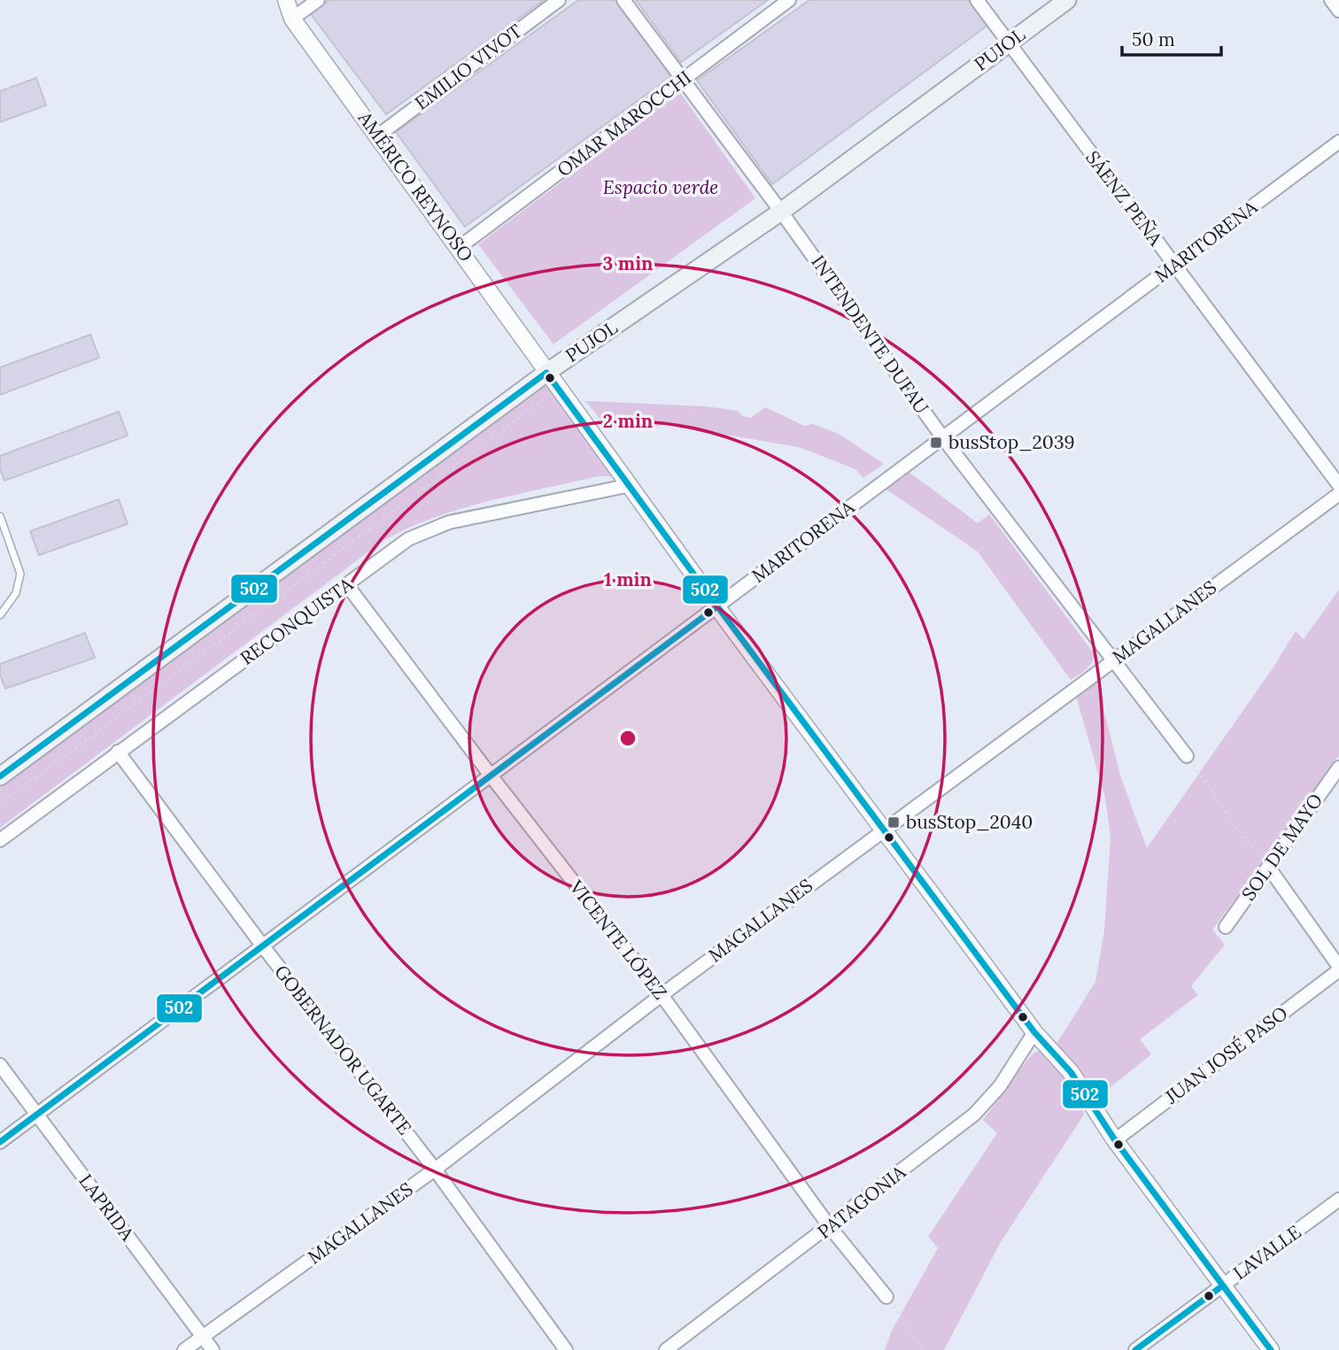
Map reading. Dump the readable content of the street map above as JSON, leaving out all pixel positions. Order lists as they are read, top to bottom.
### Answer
{
  "streets": {
    "main road": ["PUJOL"],
    "street": [
      "EMILIO VIVOT",
      "OMAR MAROCCHI",
      "AMÉRICO REYNOSO",
      "SÁENZ PEÑA",
      "MARITORENA",
      "INTENDENTE DUFAU",
      "RECONQUISTA",
      "MAGALLANES",
      "SOL DE MAYO",
      "VICENTE LÓPEZ",
      "GOBERNADOR UGARTE",
      "JUAN JOSÉ PASO",
      "PATAGONIA",
      "LAPRIDA",
      "LAVALLE"
    ]
  },
  "crossings": [
    ["PUJOL", "AMÉRICO REYNOSO"],
    ["PUJOL", "SÁENZ PEÑA"],
    ["PUJOL", "INTENDENTE DUFAU"],
    ["EMILIO VIVOT", "AMÉRICO REYNOSO"],
    ["OMAR MAROCCHI", "AMÉRICO REYNOSO"],
    ["OMAR MAROCCHI", "INTENDENTE DUFAU"],
    ["AMÉRICO REYNOSO", "MARITORENA"],
    ["AMÉRICO REYNOSO", "RECONQUISTA"],
    ["AMÉRICO REYNOSO", "MAGALLANES"],
    ["AMÉRICO REYNOSO", "JUAN JOSÉ PASO"],
    ["AMÉRICO REYNOSO", "PATAGONIA"],
    ["AMÉRICO REYNOSO", "LAVALLE"],
    ["SÁENZ PEÑA", "MARITORENA"],
    ["MARITORENA", "INTENDENTE DUFAU"],
    ["MARITORENA", "VICENTE LÓPEZ"],
    ["MARITORENA", "GOBERNADOR UGARTE"],
    ["MARITORENA", "LAPRIDA"],
    ["INTENDENTE DUFAU", "MAGALLANES"],
    ["RECONQUISTA", "VICENTE LÓPEZ"],
    ["RECONQUISTA", "GOBERNADOR UGARTE"],
    ["MAGALLANES", "VICENTE LÓPEZ"],
    ["MAGALLANES", "GOBERNADOR UGARTE"],
    ["MAGALLANES", "LAPRIDA"],
    ["VICENTE LÓPEZ", "PATAGONIA"]
  ],
  "parks": ["Espacio verde"],
  "places": {
    "transit": ["busStop_2039", "busStop_2040"]
  },
  "lines": ["transit line 502"],
  "scale_bar": "50 m",
  "rings": ["3 min", "2 min", "1 min"]
}
